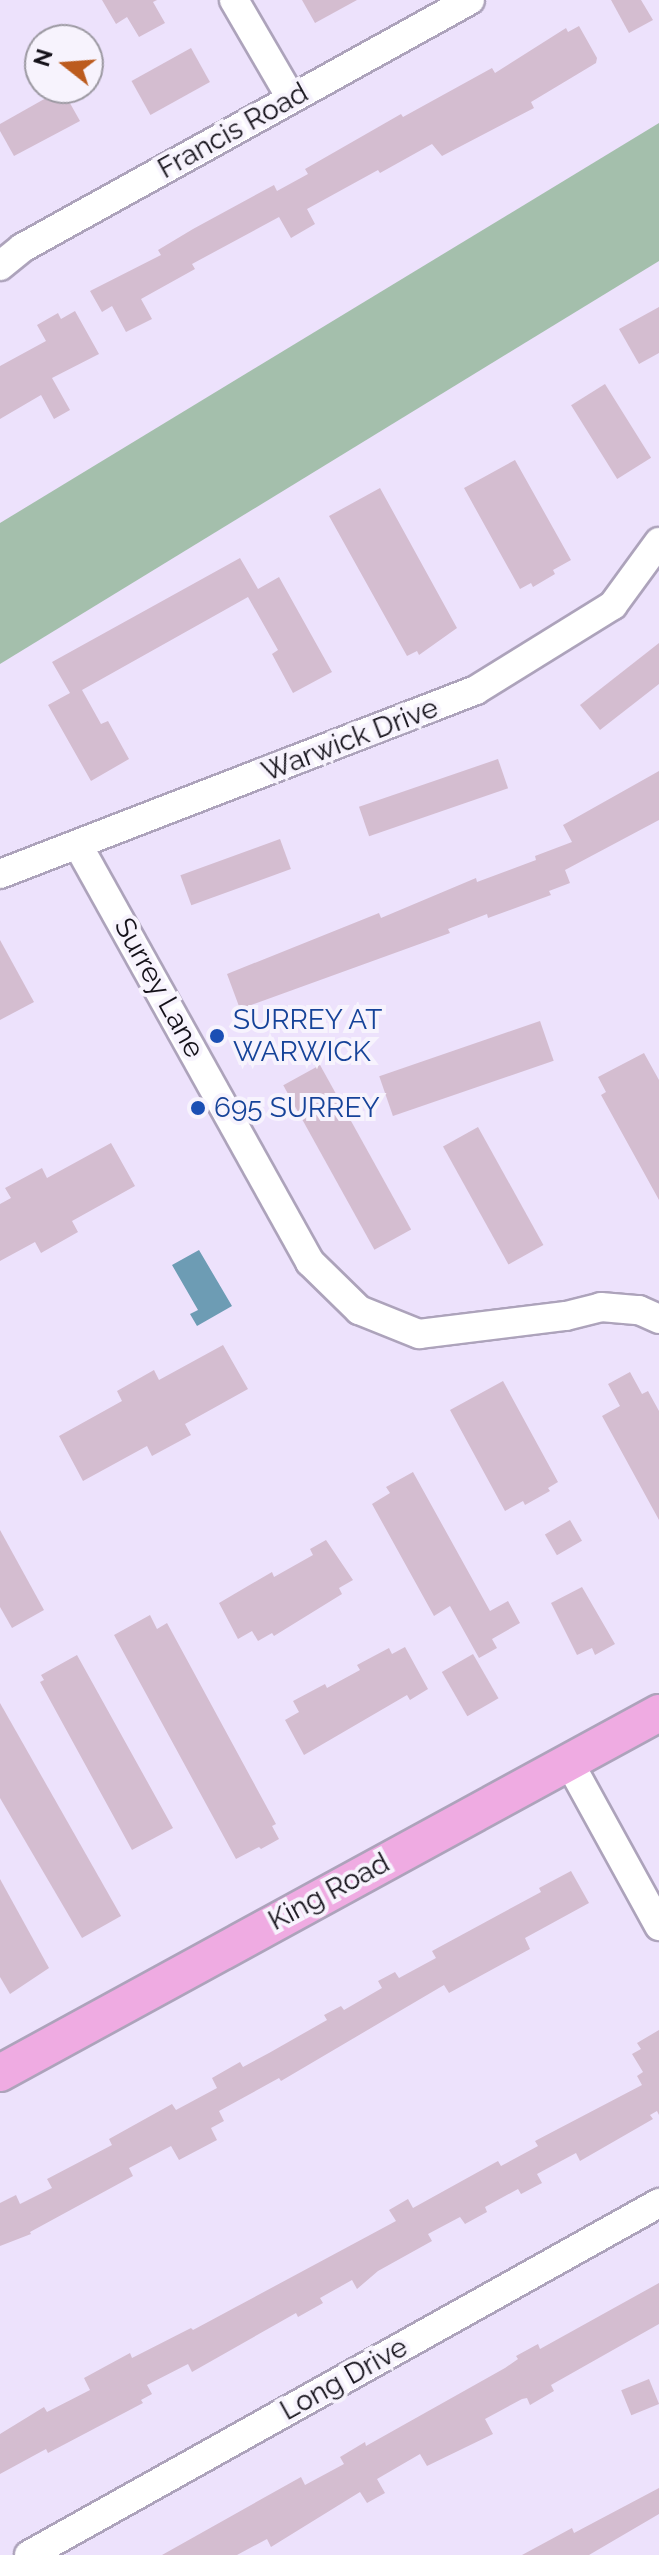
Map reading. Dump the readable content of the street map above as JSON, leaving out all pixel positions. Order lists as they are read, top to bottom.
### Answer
{
  "streets": {
    "main road": ["King Road"],
    "street": [
      "Francis Road",
      "Warwick Drive",
      "Surrey Lane",
      "Long Drive"
    ]
  },
  "crossings": [
    ["Warwick Drive", "Surrey Lane"]
  ],
  "places": ["SURREY AT WARWICK", "695 SURREY"],
  "north": "left"
}
